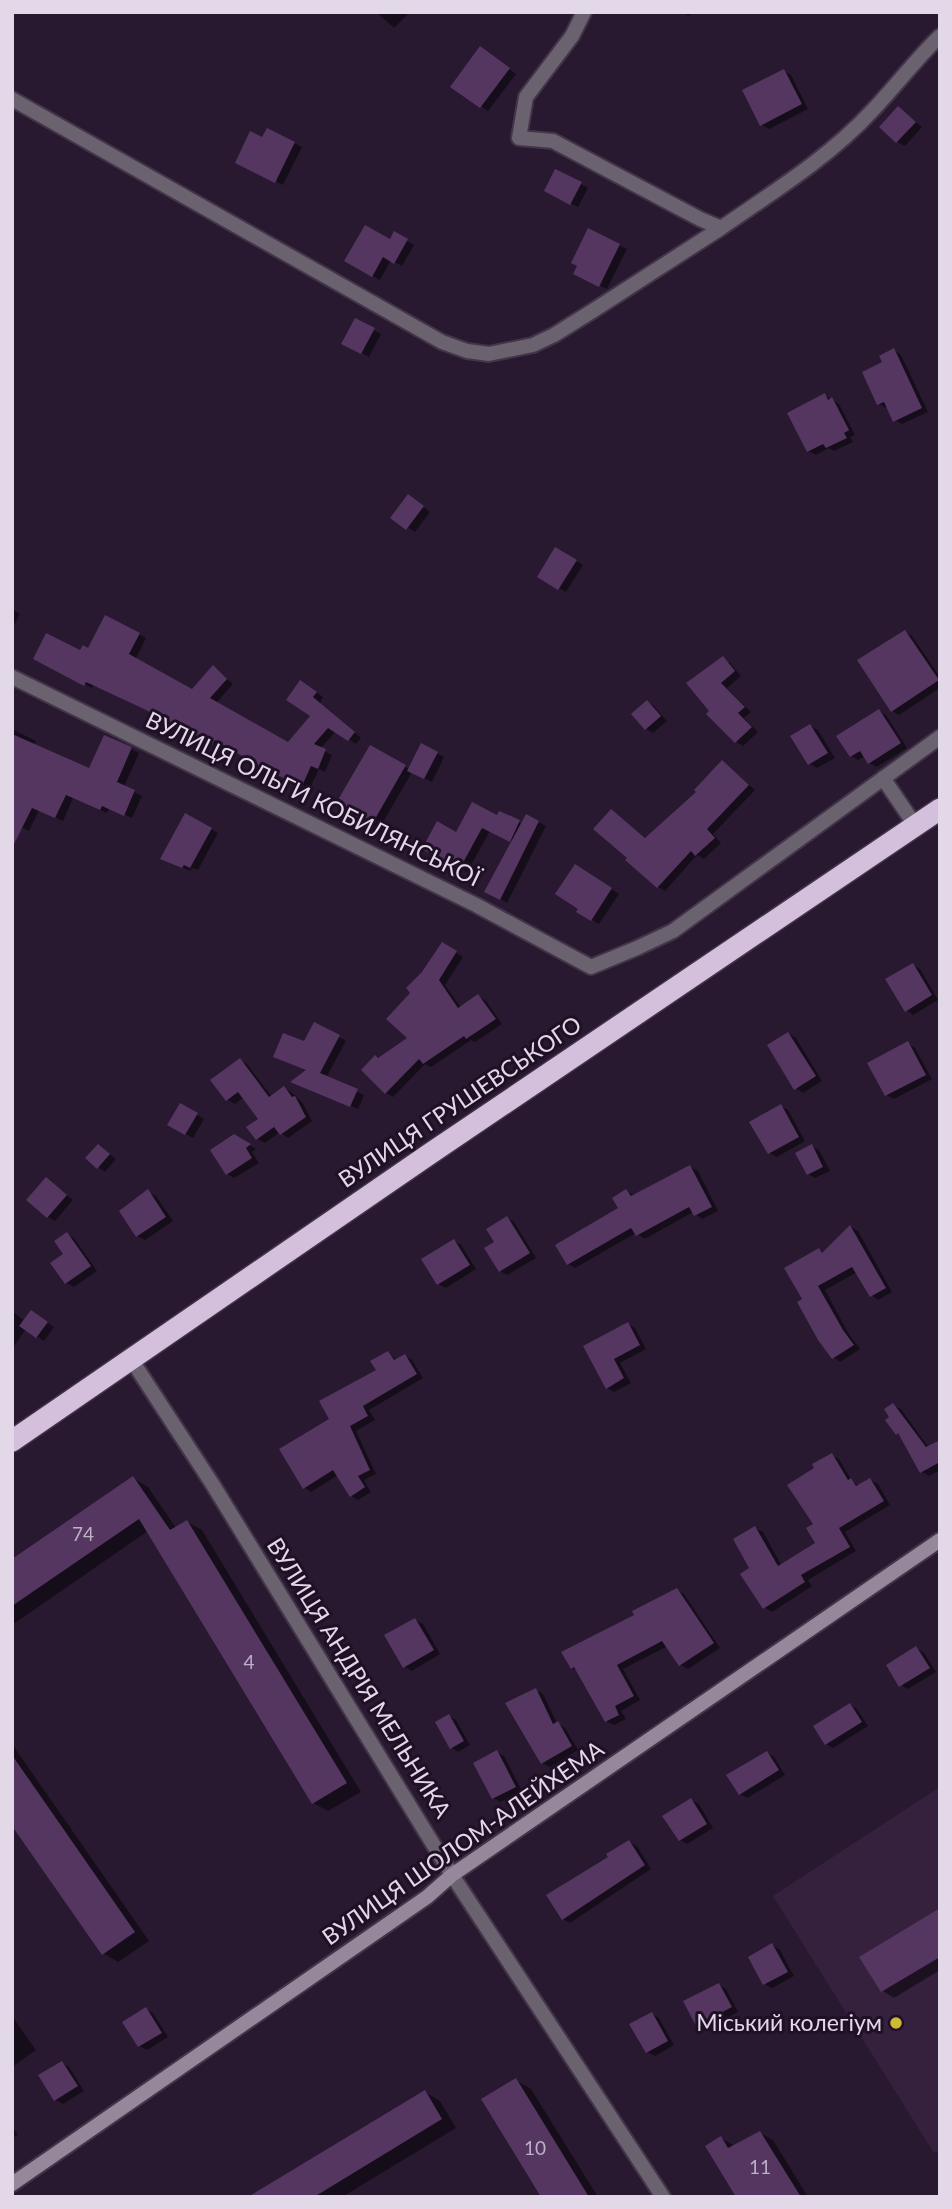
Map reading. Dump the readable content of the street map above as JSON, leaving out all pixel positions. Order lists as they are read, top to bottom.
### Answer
{
  "streets": {
    "highway": ["ВУЛИЦЯ ГРУШЕВСЬКОГО"],
    "street": ["ВУЛИЦЯ ОЛЬГИ КОБИЛЯНСЬКОЇ", "ВУЛИЦЯ АНДРІЯ МЕЛЬНИКА", "ВУЛИЦЯ ШОЛОМ-АЛЕЙХЕМА"]
  },
  "crossings": [
    ["ВУЛИЦЯ ГРУШЕВСЬКОГО", "ВУЛИЦЯ АНДРІЯ МЕЛЬНИКА"],
    ["ВУЛИЦЯ АНДРІЯ МЕЛЬНИКА", "ВУЛИЦЯ ШОЛОМ-АЛЕЙХЕМА"]
  ],
  "places": ["Міський колегіум"],
  "house_numbers": [
    "74",
    "4",
    "10",
    "11"
  ]
}
